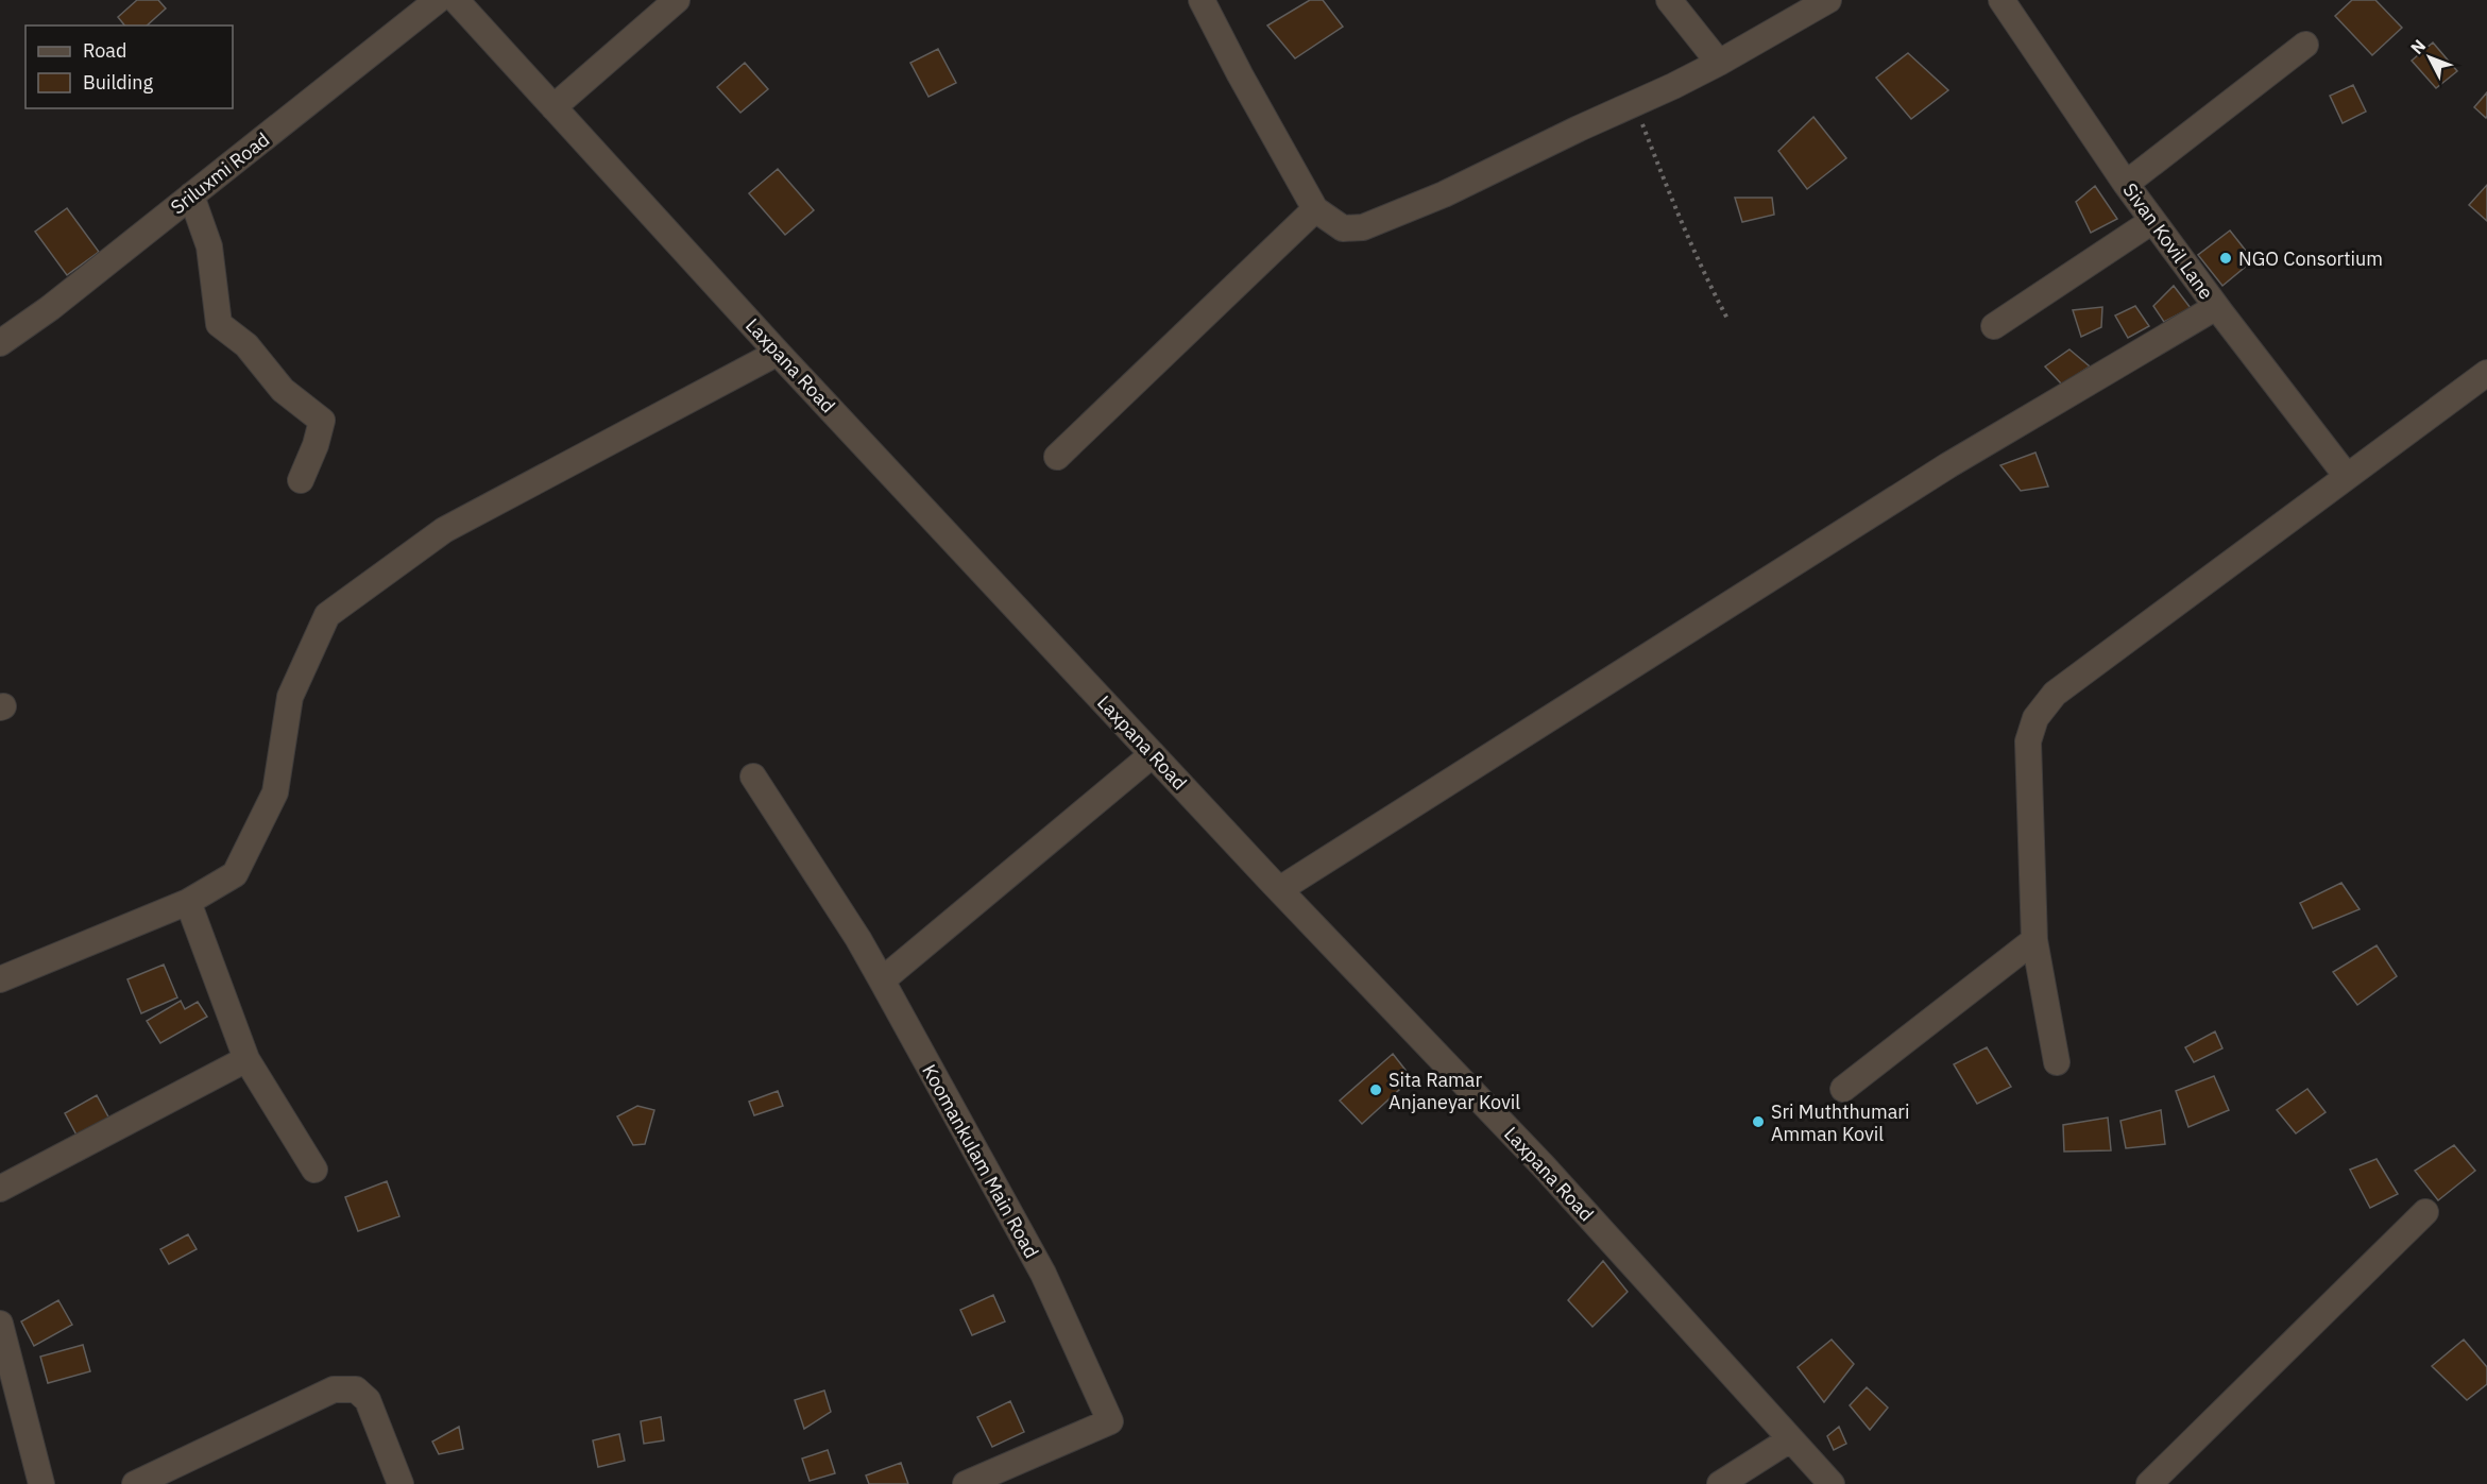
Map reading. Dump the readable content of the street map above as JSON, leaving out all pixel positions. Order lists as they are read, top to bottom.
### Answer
{
  "streets": {
    "street": [
      "Sriluxmi Road",
      "Sivan Kovil Lane",
      "Laxpana Road",
      "Koomankulam Main Road"
    ]
  },
  "places": ["NGO Consortium", "Sita Ramar Anjaneyar Kovil", "Sri Muththumari Amman Kovil"],
  "legend": ["Road", "Building"],
  "north": "top left"
}
